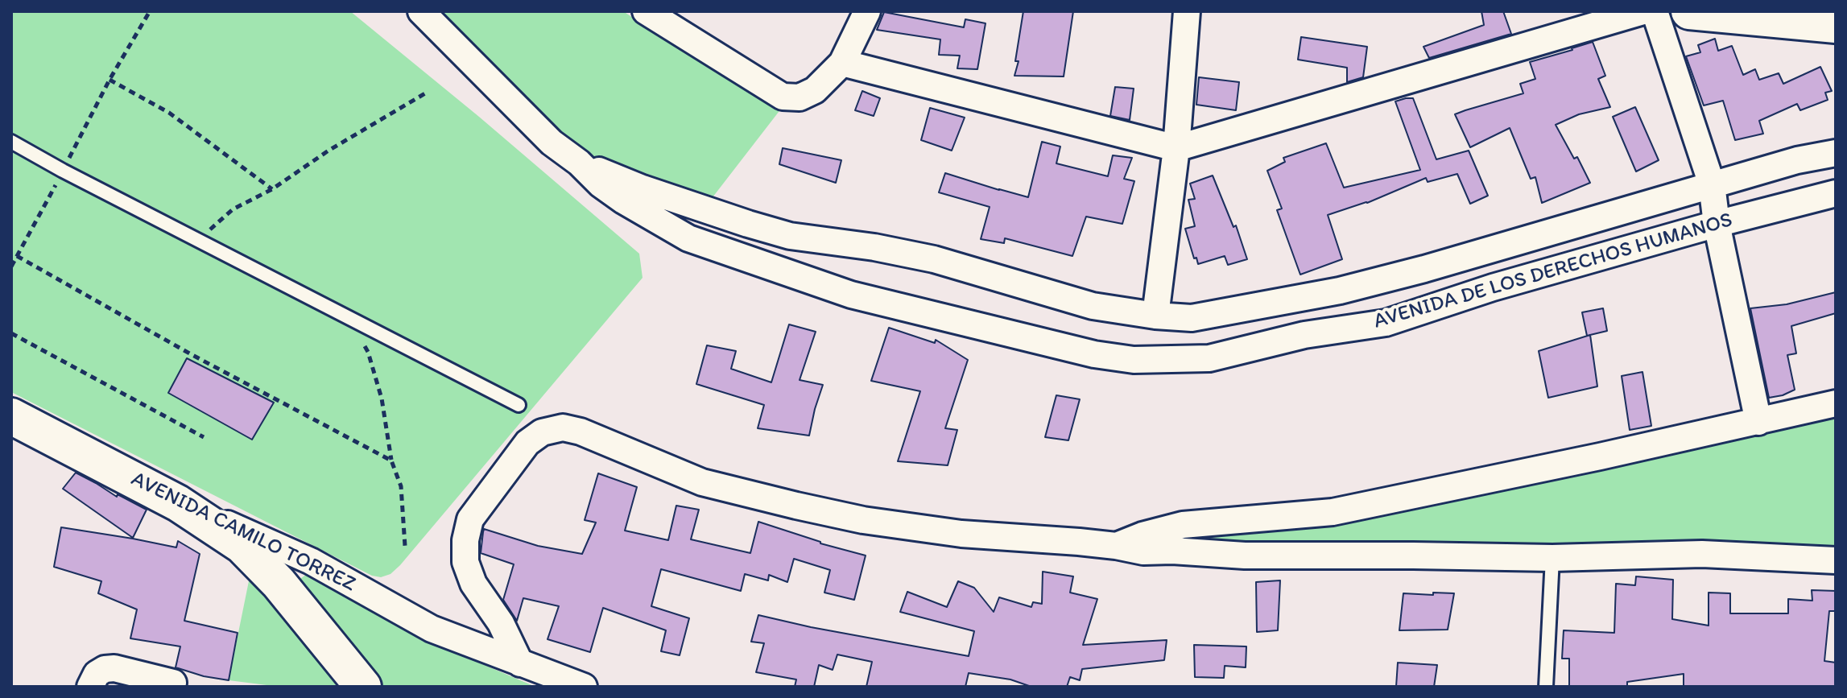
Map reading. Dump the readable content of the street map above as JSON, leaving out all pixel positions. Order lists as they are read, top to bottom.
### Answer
{
  "streets": {
    "street": ["AVENIDA DE LOS DERECHOS HUMANOS", "AVENIDA CAMILO TORREZ"]
  }
}
